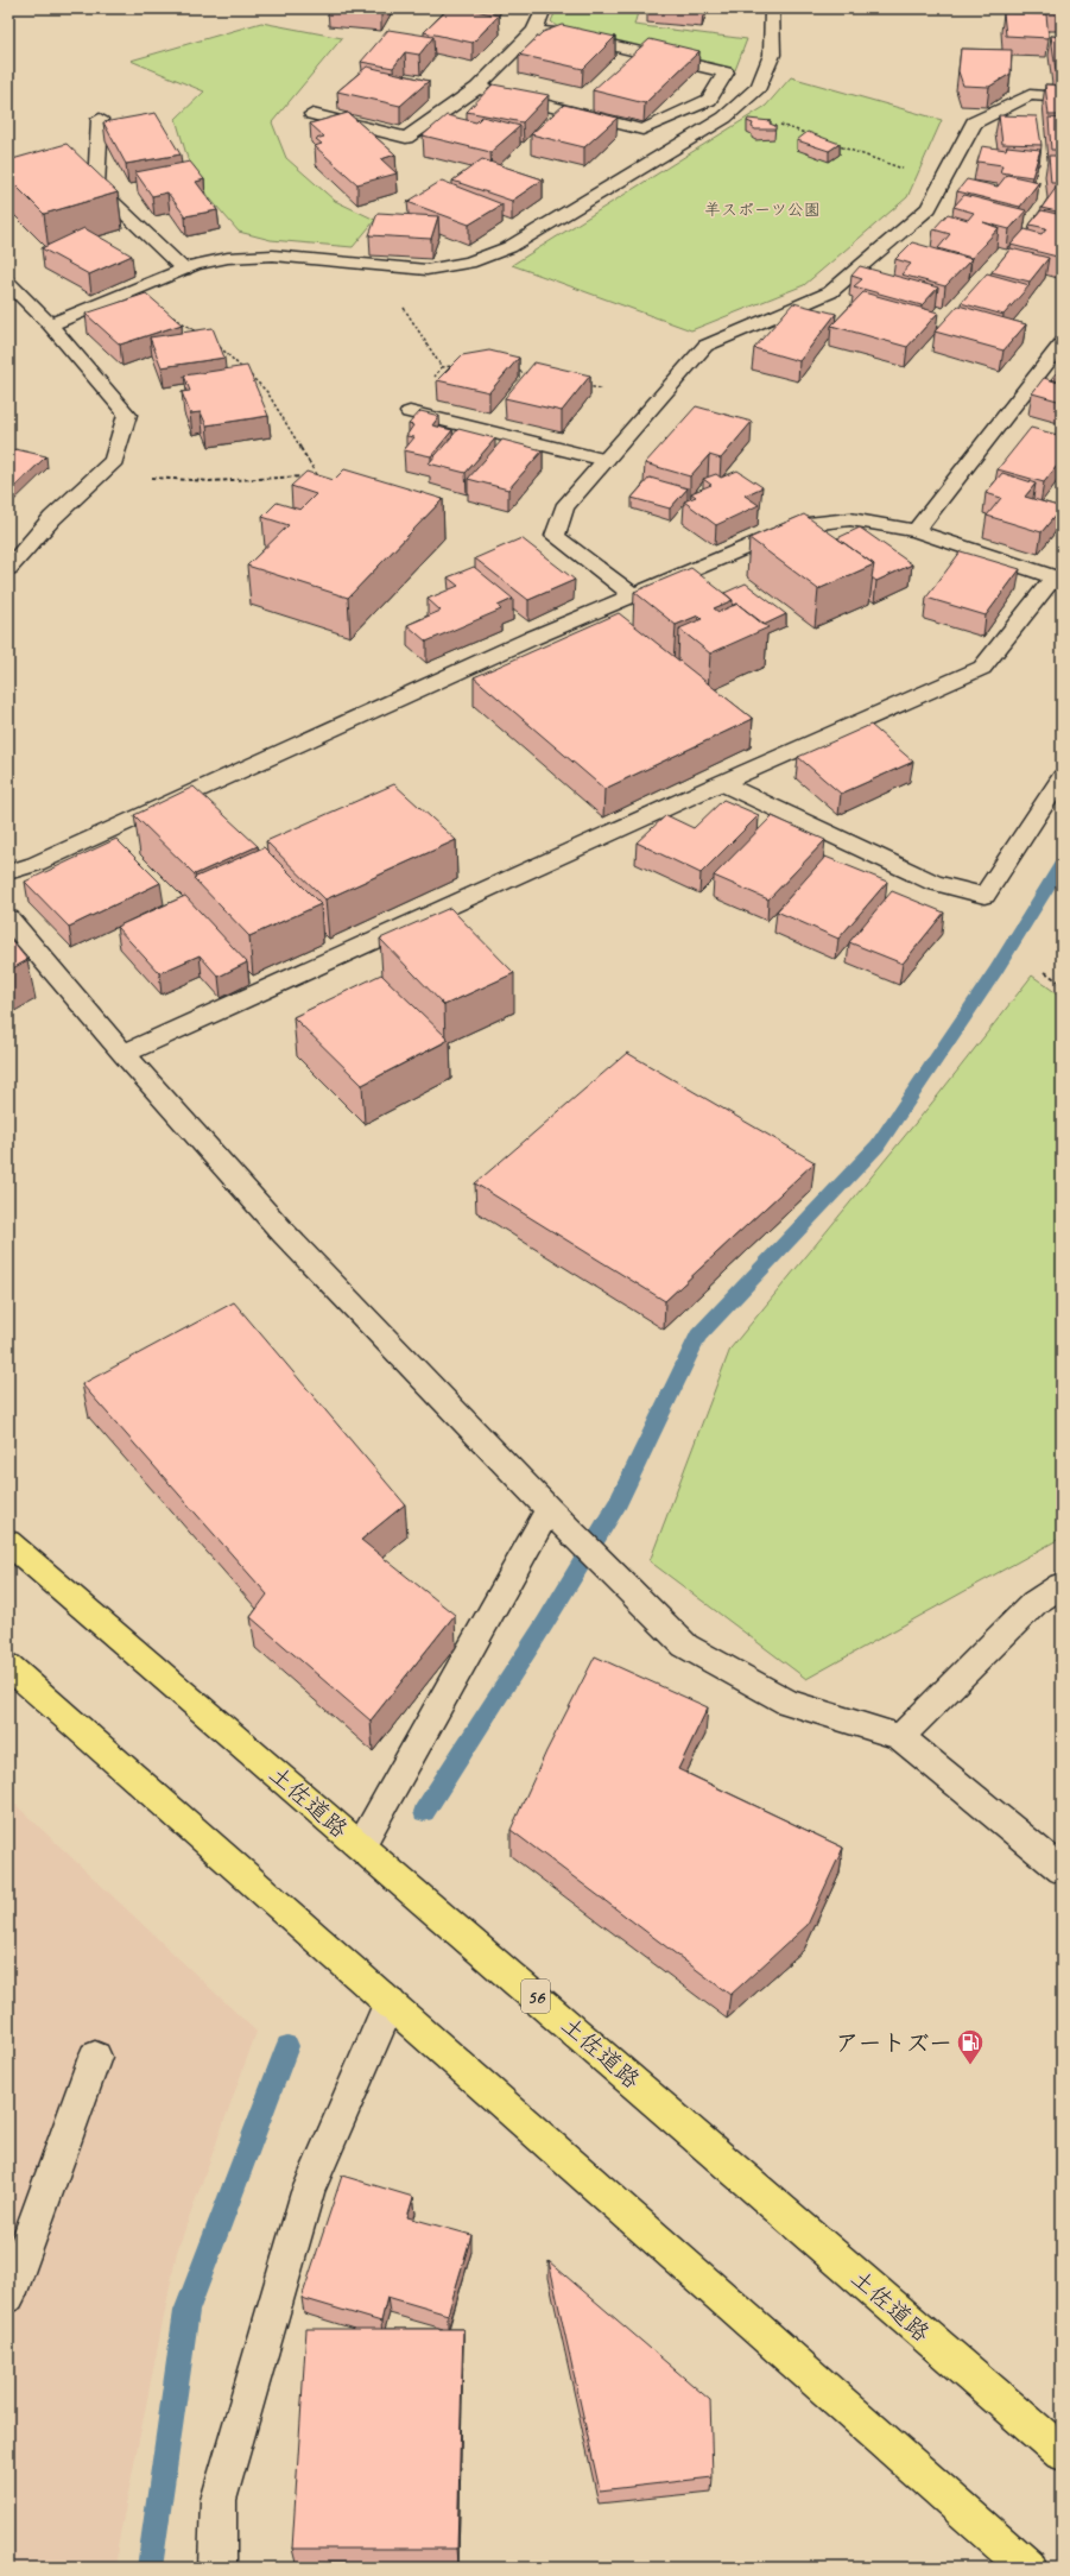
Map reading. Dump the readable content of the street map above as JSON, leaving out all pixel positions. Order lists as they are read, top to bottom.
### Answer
{
  "streets": {
    "highway": ["土佐道路", "56"]
  },
  "parks": ["羊スポーツ公園"],
  "places": {
    "fuel station": ["アートズー"]
  }
}
